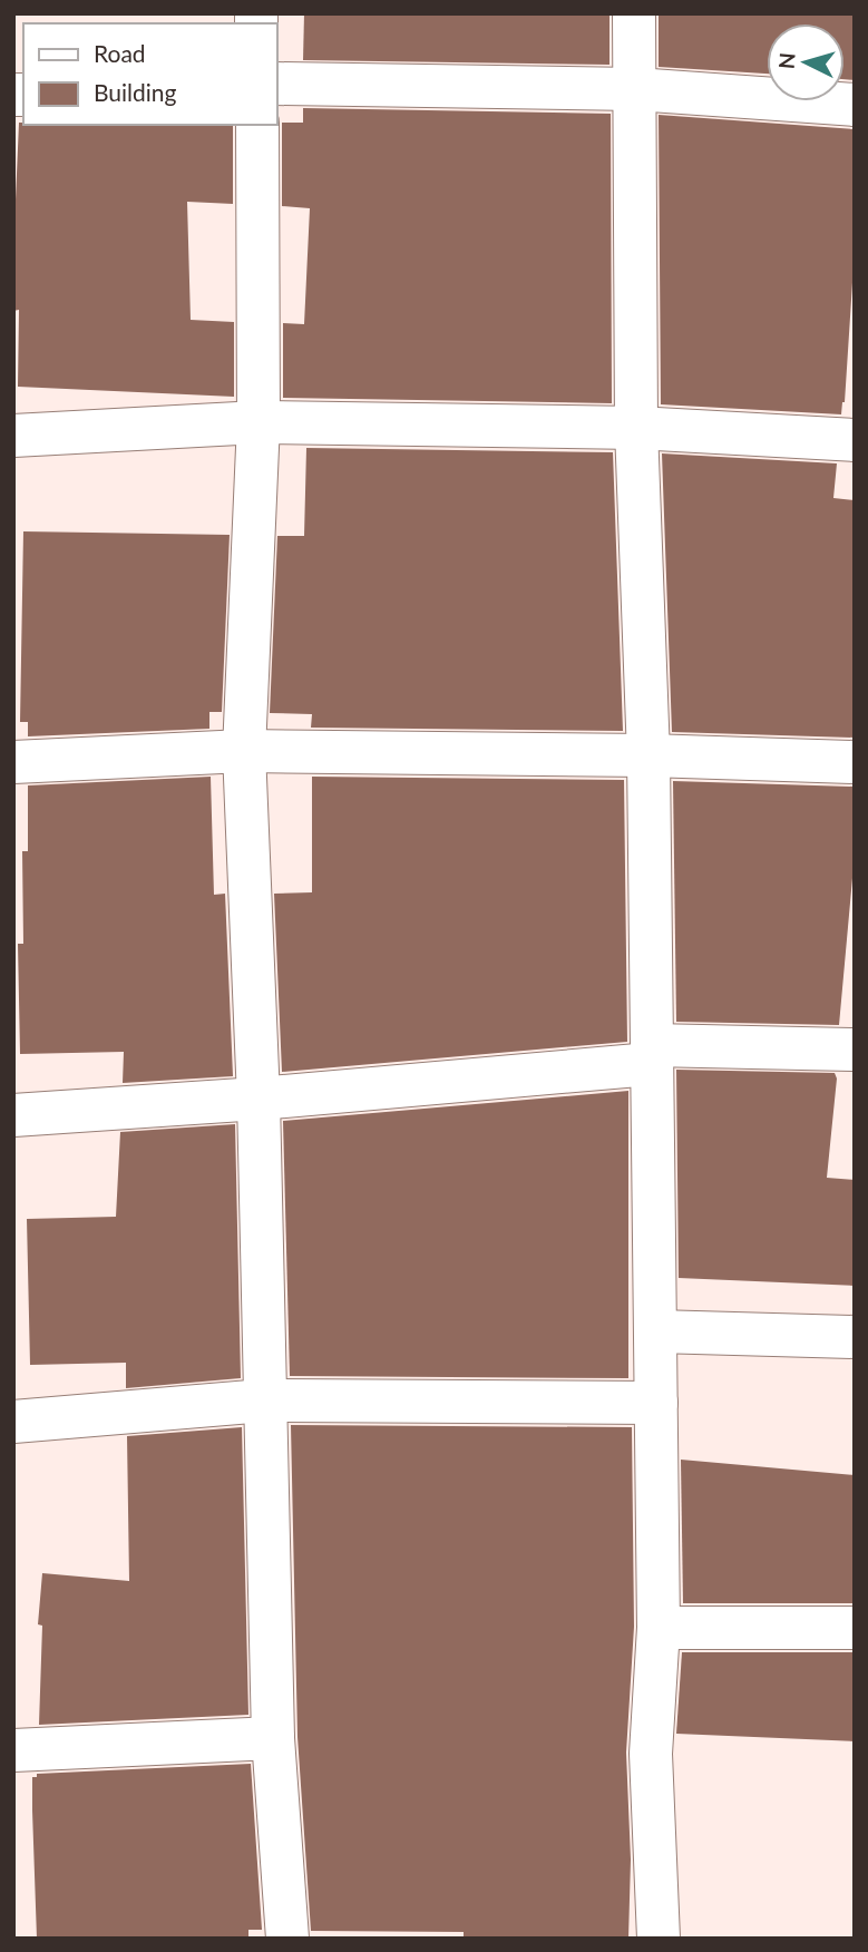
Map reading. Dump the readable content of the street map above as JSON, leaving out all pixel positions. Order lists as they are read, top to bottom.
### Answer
{
  "legend": ["Road", "Building"],
  "north": "left"
}
